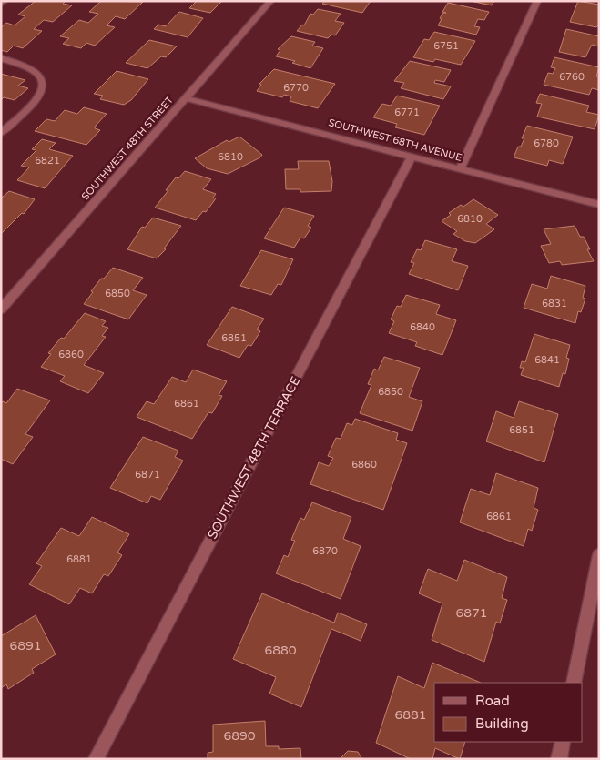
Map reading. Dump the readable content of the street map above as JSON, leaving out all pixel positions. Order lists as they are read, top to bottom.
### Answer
{
  "streets": {
    "street": ["SOUTHWEST 68TH AVENUE", "SOUTHWEST 48TH STREET", "SOUTHWEST 48TH TERRACE"]
  },
  "crossings": [
    ["SOUTHWEST 68TH AVENUE", "SOUTHWEST 48TH STREET"],
    ["SOUTHWEST 68TH AVENUE", "SOUTHWEST 48TH TERRACE"]
  ],
  "house_numbers": [
    "6751",
    "6760",
    "6770",
    "6771",
    "6780",
    "6810",
    "6821",
    "6810",
    "6850",
    "6831",
    "6840",
    "6851",
    "6860",
    "6841",
    "6850",
    "6861",
    "6851",
    "6860",
    "6871",
    "6861",
    "6870",
    "6881",
    "6871",
    "6891",
    "6880",
    "6881",
    "6890"
  ],
  "legend": ["Road", "Building"]
}
